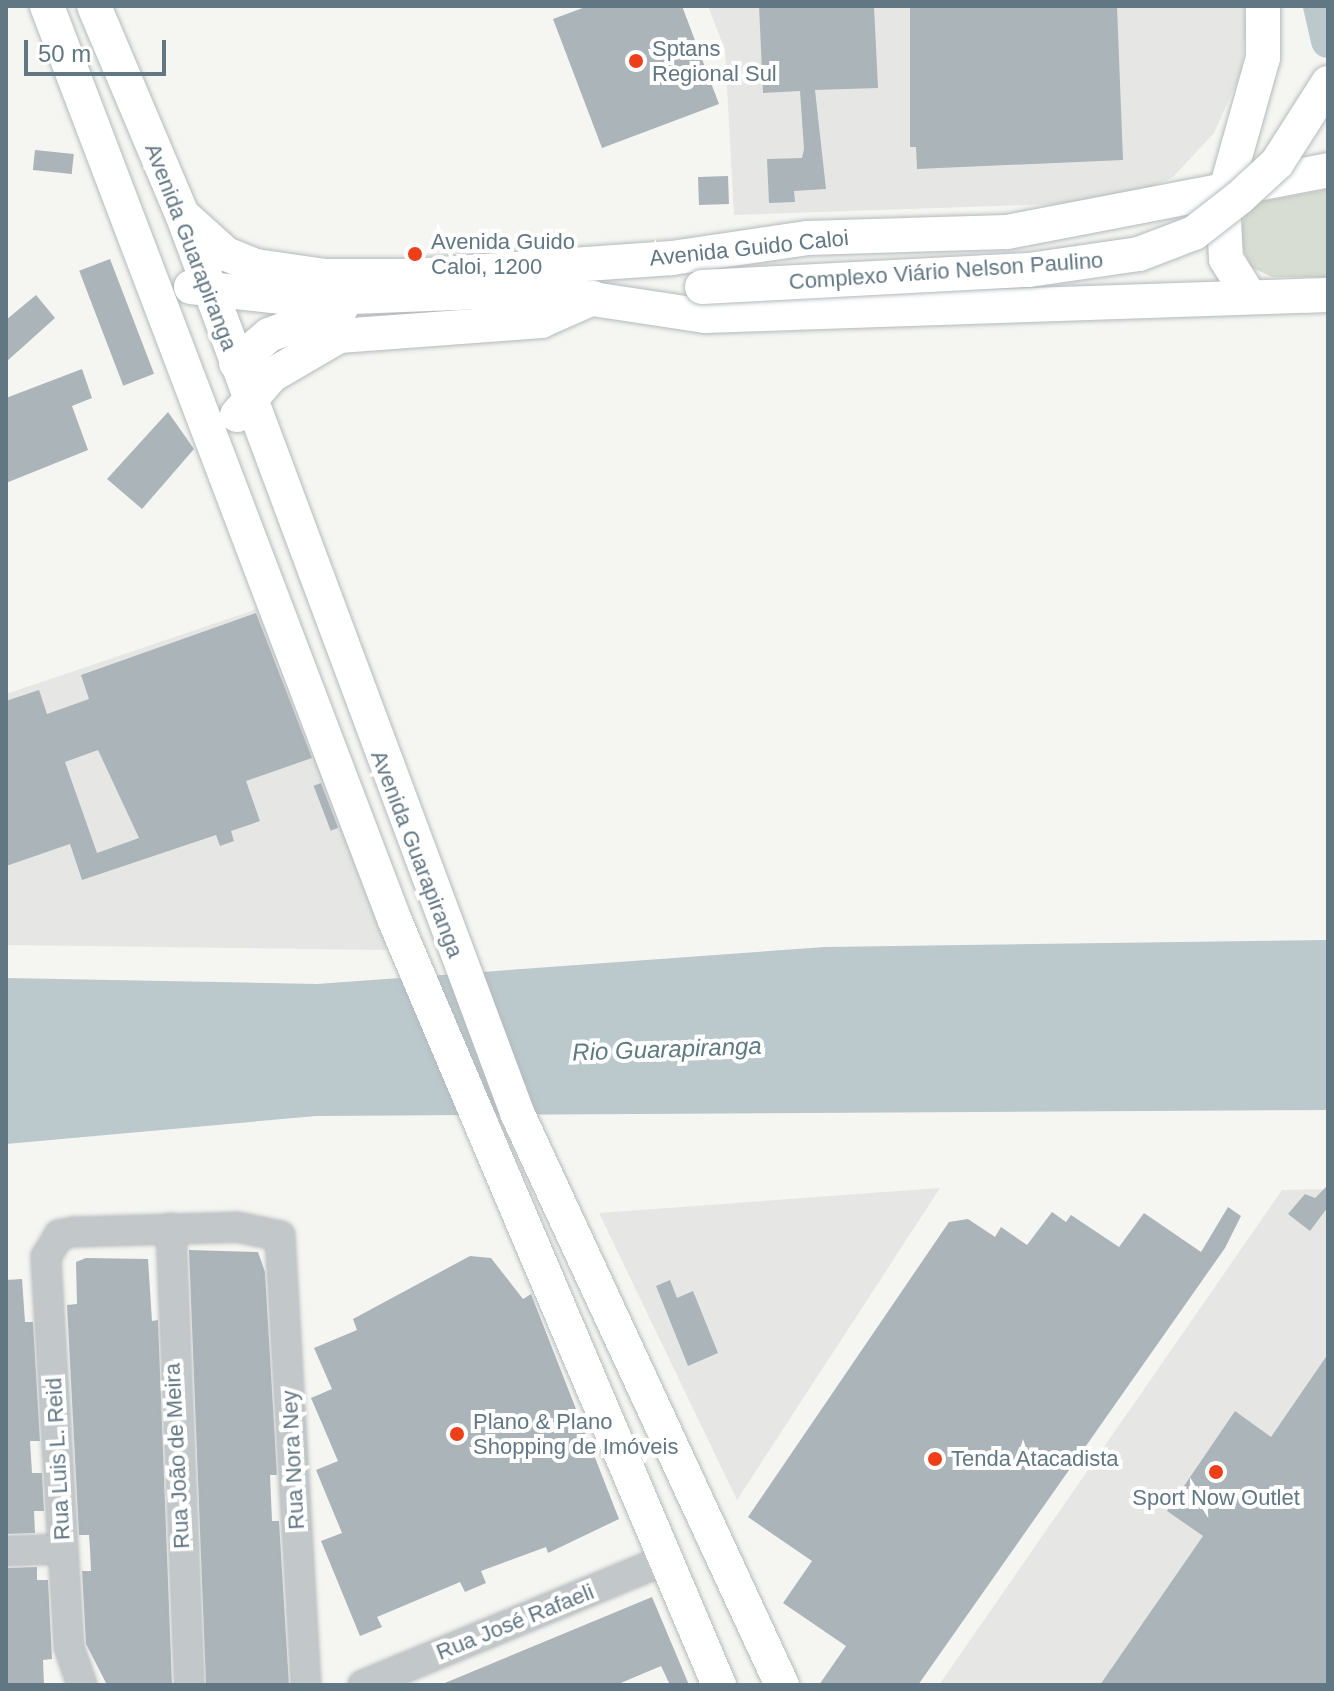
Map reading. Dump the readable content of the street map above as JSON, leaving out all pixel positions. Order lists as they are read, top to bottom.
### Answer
{
  "streets": {
    "main road": ["Avenida Guarapiranga", "Avenida Guido Caloi", "Complexo Viário Nelson Paulino"],
    "street": [
      "Rua João de Meira",
      "Rua Luis L. Reid",
      "Rua Nora Ney",
      "Rua José Rafaeli"
    ]
  },
  "crossings": [
    ["Avenida Guarapiranga", "Avenida Guido Caloi"],
    ["Avenida Guarapiranga", "Rua José Rafaeli"],
    ["Rua João de Meira", "Rua Luis L. Reid"],
    ["Rua João de Meira", "Rua Nora Ney"],
    ["Rua Luis L. Reid", "Rua Nora Ney"]
  ],
  "water": ["Rio Guarapiranga"],
  "places": [
    "Sptans Regional Sul",
    "Avenida Guido Caloi, 1200",
    "Plano & Plano Shopping de Imóveis",
    "Tenda Atacadista",
    "Sport Now Outlet"
  ],
  "scale_bar": "50 m"
}
